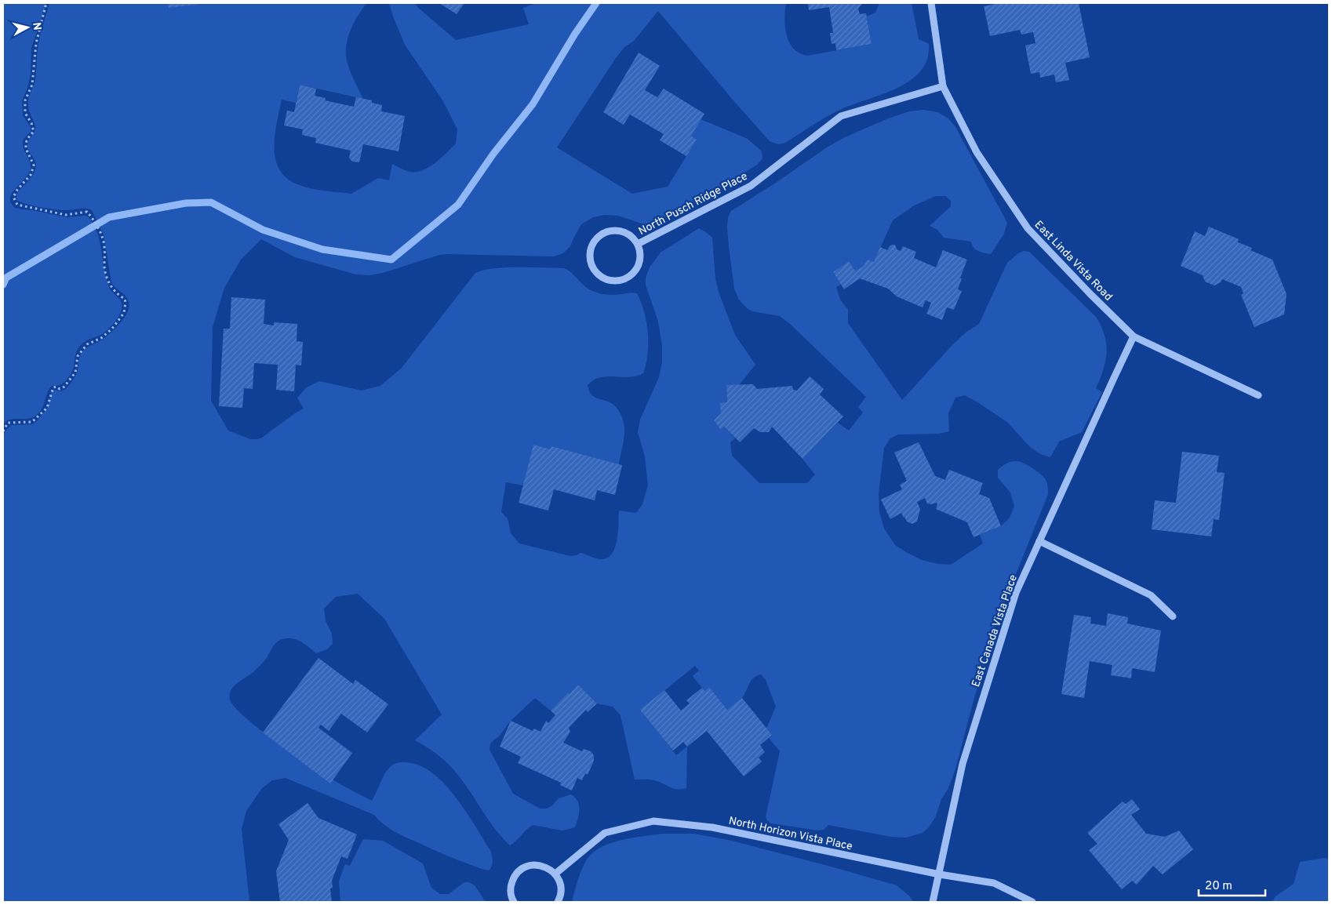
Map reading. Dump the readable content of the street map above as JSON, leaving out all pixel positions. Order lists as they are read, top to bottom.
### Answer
{
  "streets": {
    "street": [
      "North Pusch Ridge Place",
      "East Linda Vista Road",
      "East Canada Vista Place",
      "North Horizon Vista Place"
    ]
  },
  "crossings": [
    ["North Pusch Ridge Place", "East Linda Vista Road"],
    ["East Linda Vista Road", "East Canada Vista Place"],
    ["East Canada Vista Place", "North Horizon Vista Place"]
  ],
  "scale_bar": "20 m",
  "north": "right"
}
